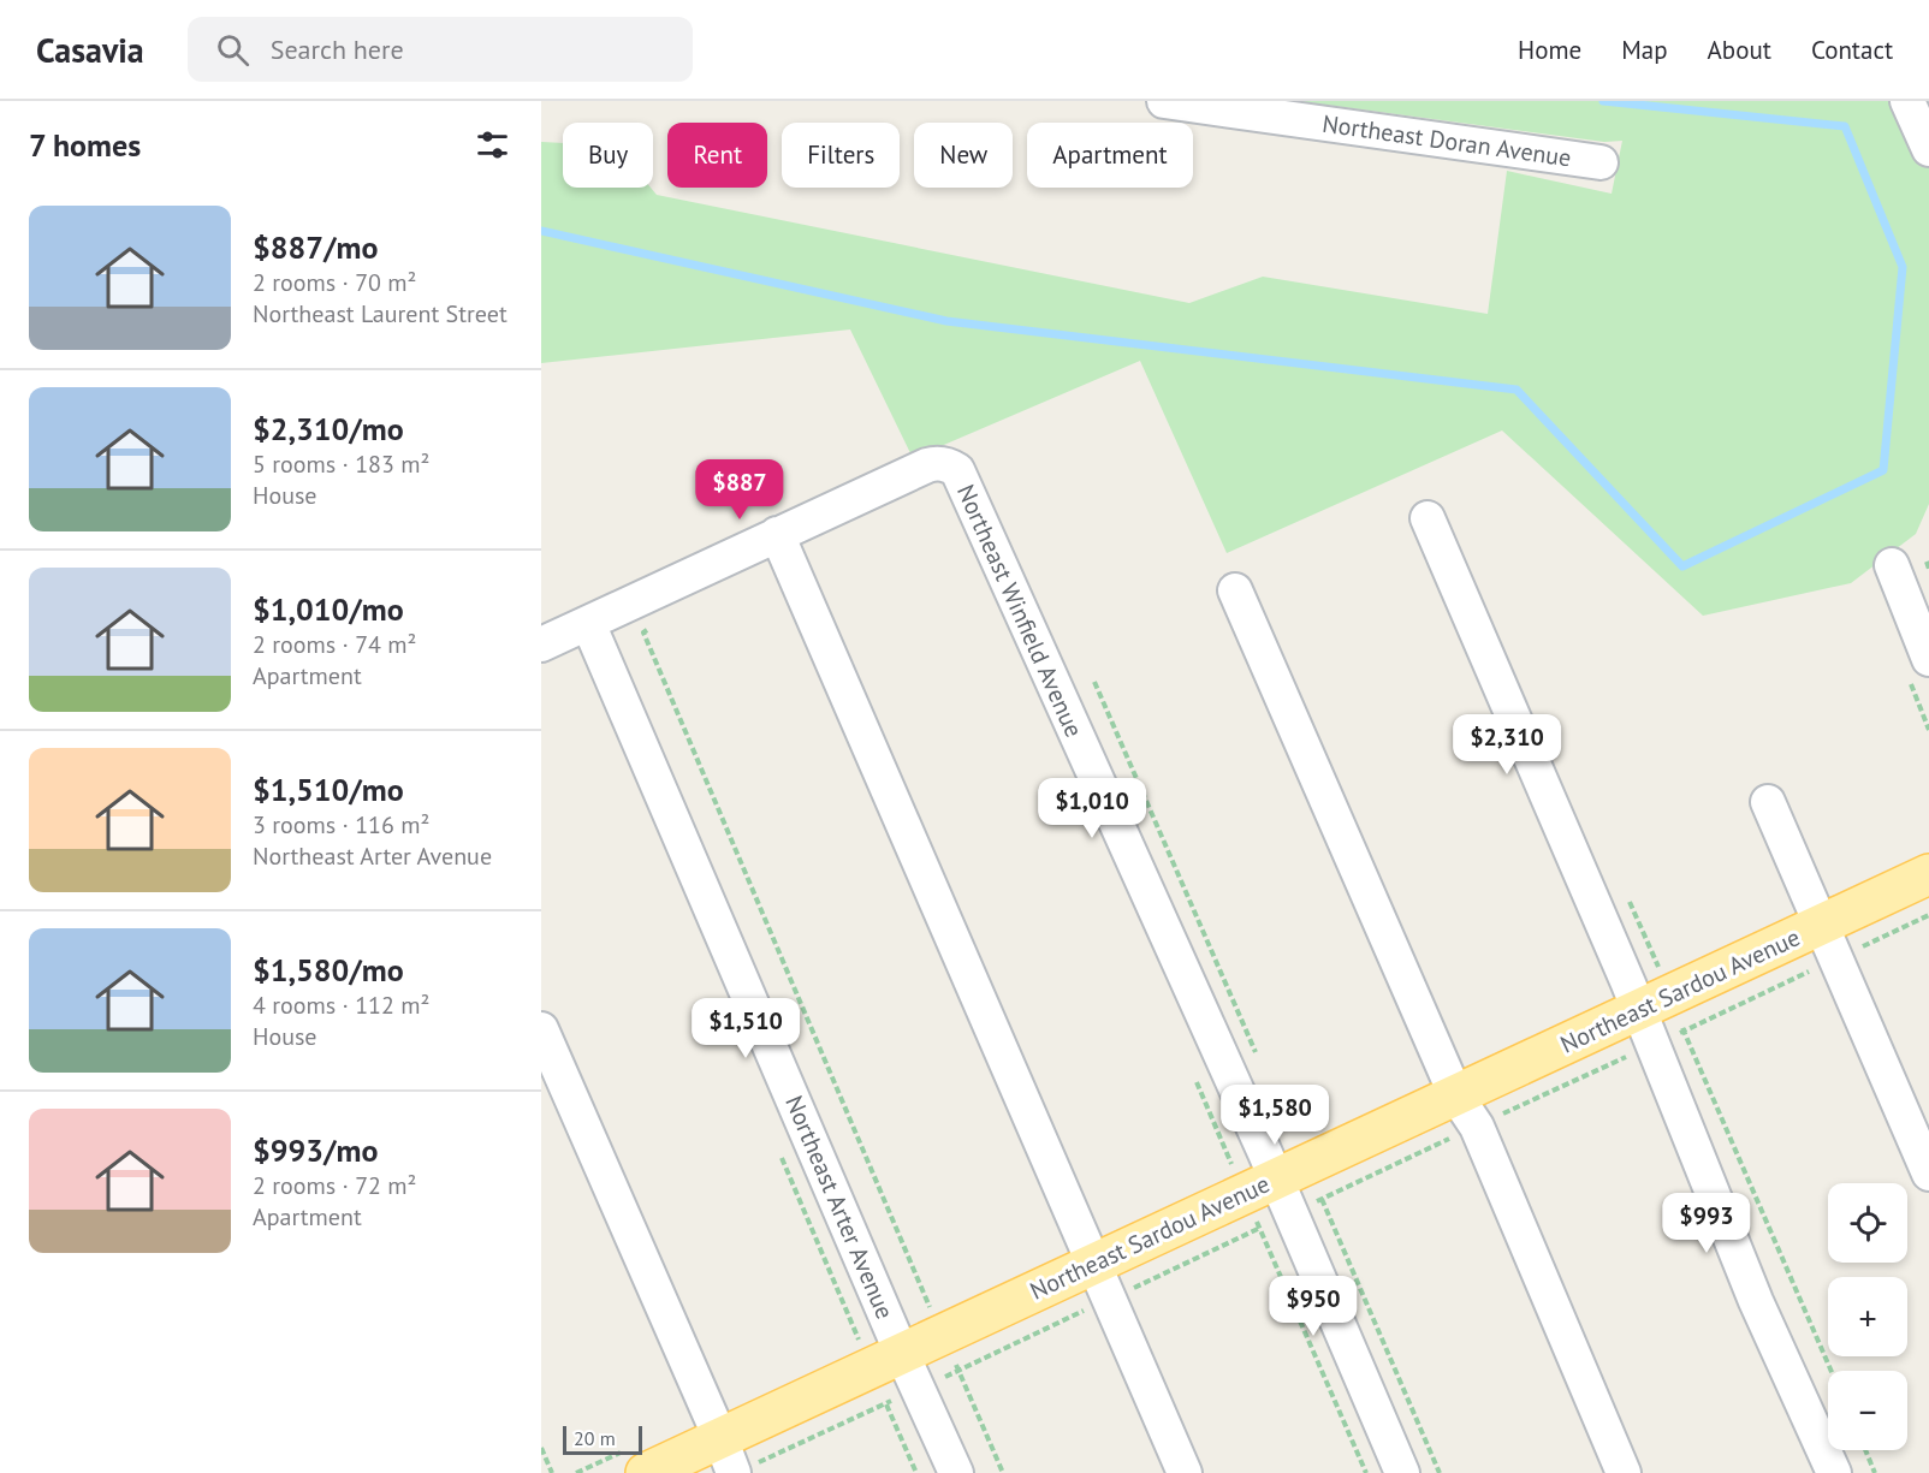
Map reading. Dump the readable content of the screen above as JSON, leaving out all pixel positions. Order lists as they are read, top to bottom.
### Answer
{
  "streets": {
    "main road": ["Northeast Sardou Avenue"],
    "street": ["Northeast Doran Avenue", "Northeast Winfield Avenue", "Northeast Arter Avenue"]
  },
  "crossings": [
    ["Northeast Winfield Avenue", "Northeast Sardou Avenue"],
    ["Northeast Sardou Avenue", "Northeast Arter Avenue"]
  ],
  "scale_bar": "20 m",
  "page": {
    "header": "Casavia",
    "search": "Search here",
    "nav": [
      "Home",
      "Map",
      "About",
      "Contact"
    ],
    "heading": "7 homes",
    "chip": [
      "Buy",
      "Rent",
      "Filters",
      "New",
      "Apartment"
    ],
    "list": [
      {
        "name": "$887/mo",
        "note": "2 rooms · 70 m² · Northeast Laurent Street"
      },
      {
        "name": "$2,310/mo",
        "note": "5 rooms · 183 m² · House"
      },
      {
        "name": "$1,010/mo",
        "note": "2 rooms · 74 m² · Apartment"
      },
      {
        "name": "$1,510/mo",
        "note": "3 rooms · 116 m² · Northeast Arter Avenue"
      },
      {
        "name": "$1,580/mo",
        "note": "4 rooms · 112 m² · House"
      },
      {
        "name": "$993/mo",
        "note": "2 rooms · 72 m² · Apartment"
      }
    ],
    "price": [
      "$887",
      "$2,310",
      "$1,010",
      "$1,510",
      "$1,580",
      "$993",
      "$950"
    ],
    "map_buttons": ["+", "−"],
    "scale": "20 m"
  }
}
